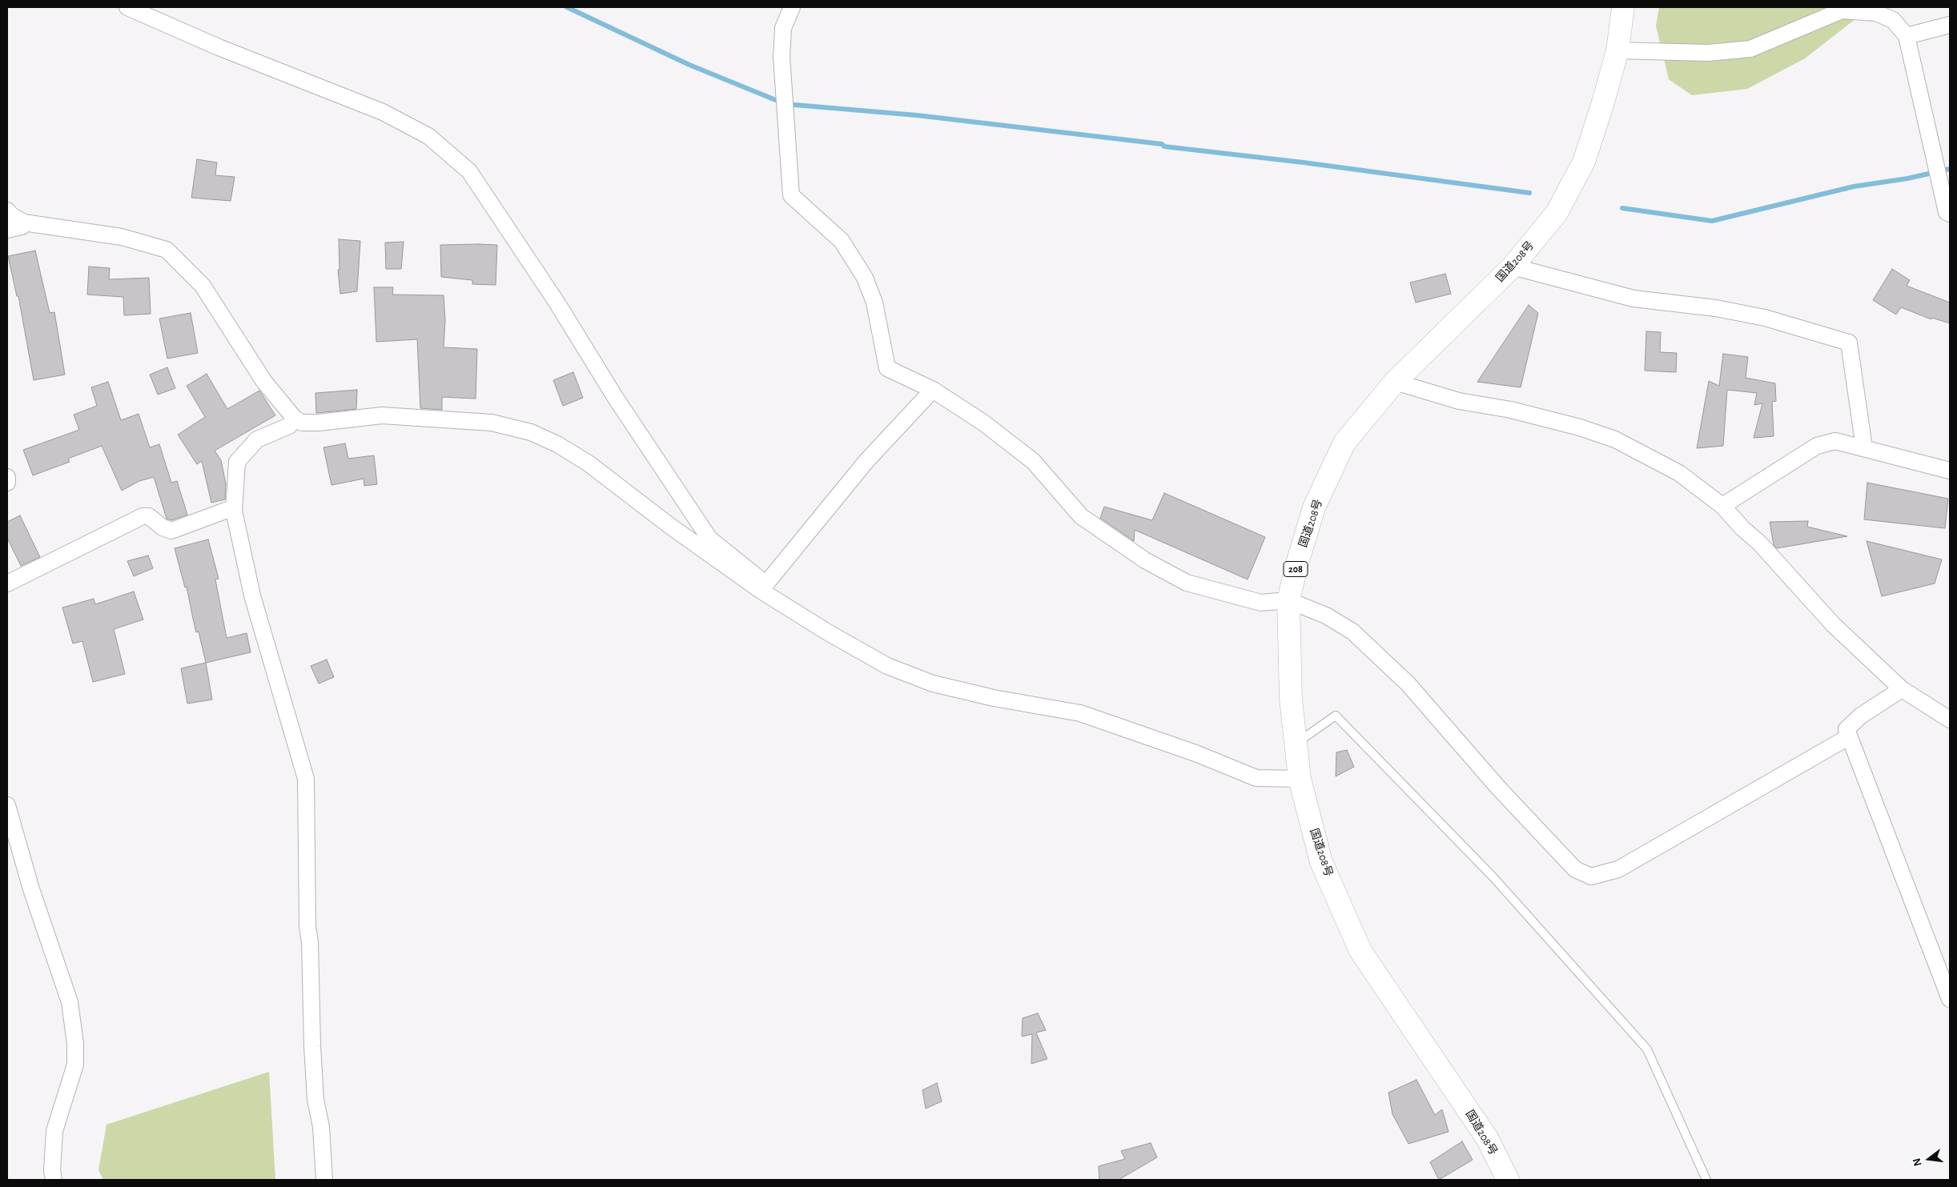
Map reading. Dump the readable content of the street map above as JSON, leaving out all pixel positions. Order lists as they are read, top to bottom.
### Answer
{
  "streets": {
    "highway": ["国道208号", "208"]
  },
  "north": "left"
}
